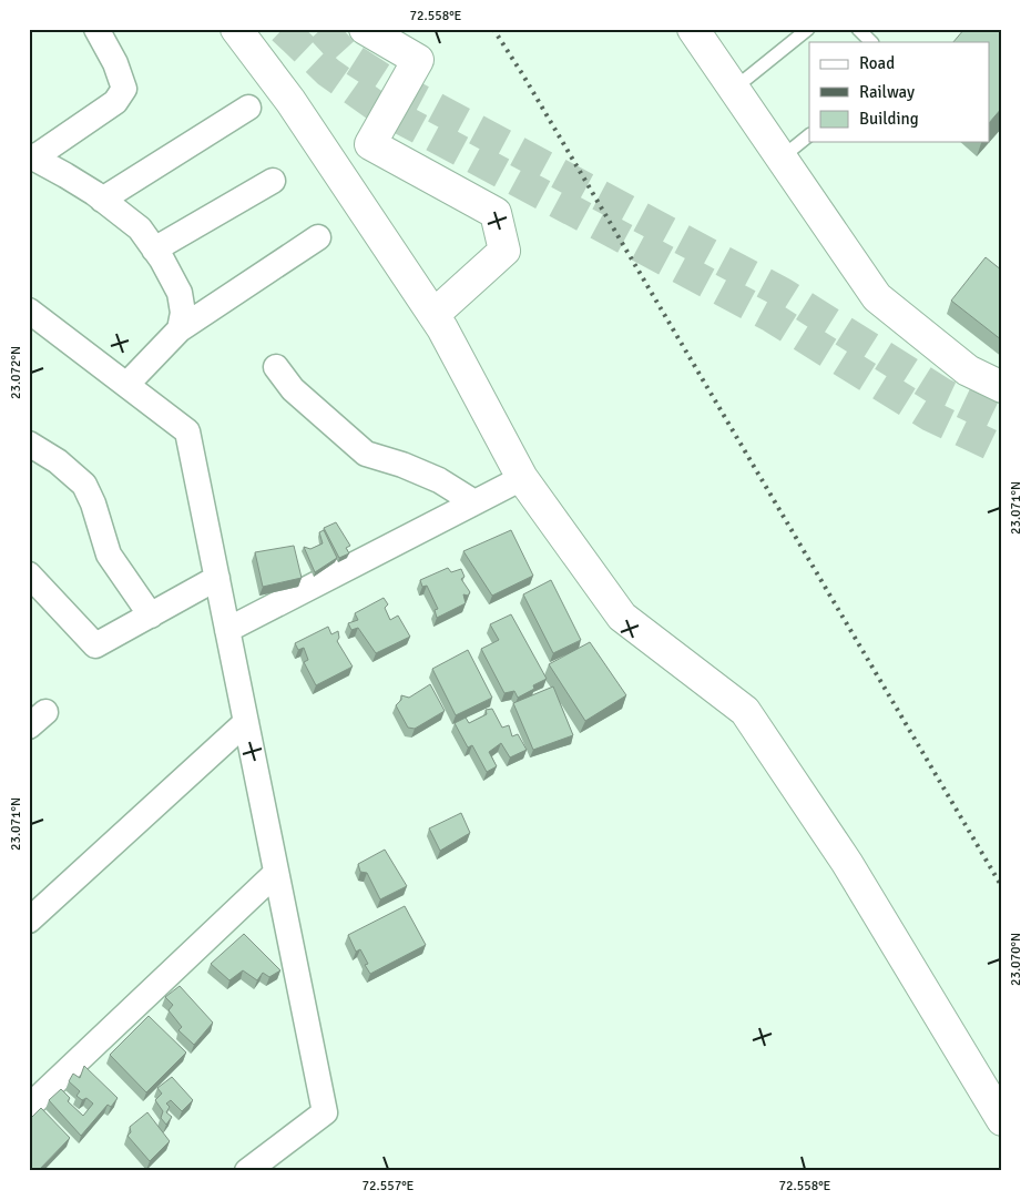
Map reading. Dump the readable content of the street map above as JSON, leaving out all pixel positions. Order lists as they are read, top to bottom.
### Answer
{
  "legend": ["Road", "Railway", "Building"],
  "coordinates": [
    "72.558°E",
    "23.072°N",
    "23.071°N",
    "23.070°N",
    "72.557°E"
  ]
}
